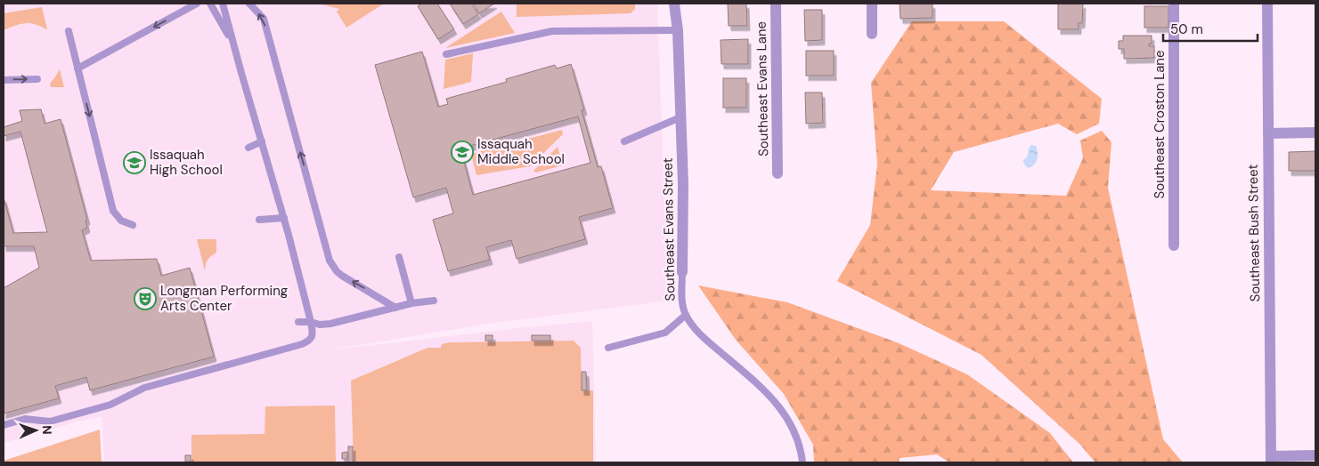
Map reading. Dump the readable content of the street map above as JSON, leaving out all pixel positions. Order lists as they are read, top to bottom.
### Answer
{
  "streets": {
    "street": [
      "Southeast Evans Lane",
      "Southeast Croston Lane",
      "Southeast Evans Street",
      "Southeast Bush Street"
    ]
  },
  "places": {
    "school or university": ["Issaquah Middle School", "Issaquah High School"],
    "theatre": ["Longman Performing Arts Center"]
  },
  "scale_bar": "50 m",
  "north": "right"
}
